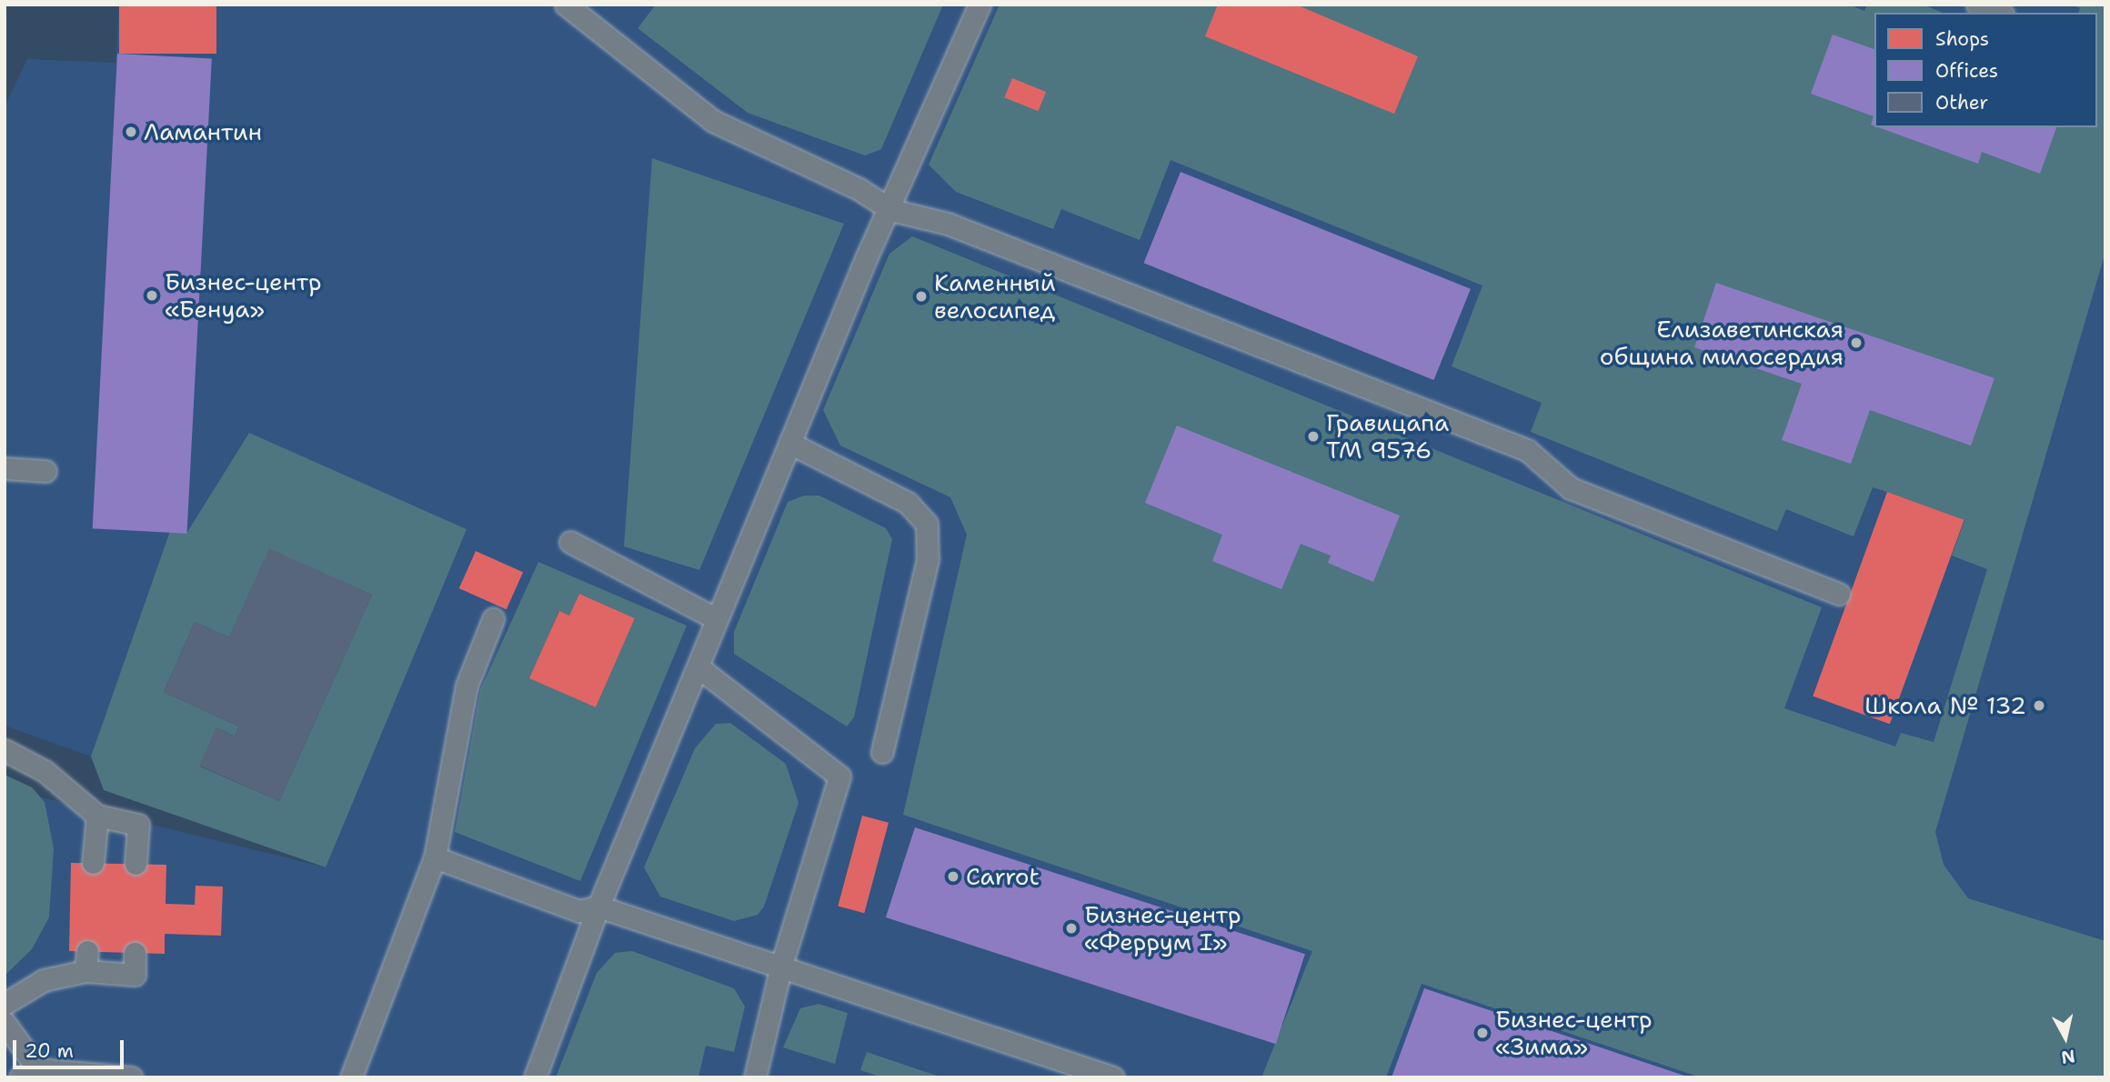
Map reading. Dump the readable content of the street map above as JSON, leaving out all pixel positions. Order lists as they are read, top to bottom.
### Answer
{
  "places": [
    "Ламантин",
    "Бизнес-центр «Бенуа»",
    "Каменный велосипед",
    "Елизаветинская община милосердия",
    "Гравицапа ТМ 9576",
    "Школа № 132",
    "Carrot",
    "Бизнес-центр «Феррум I»",
    "Бизнес-центр «Зима»"
  ],
  "legend": ["Shops", "Offices", "Other"],
  "scale_bar": "20 m",
  "north": "bottom"
}
